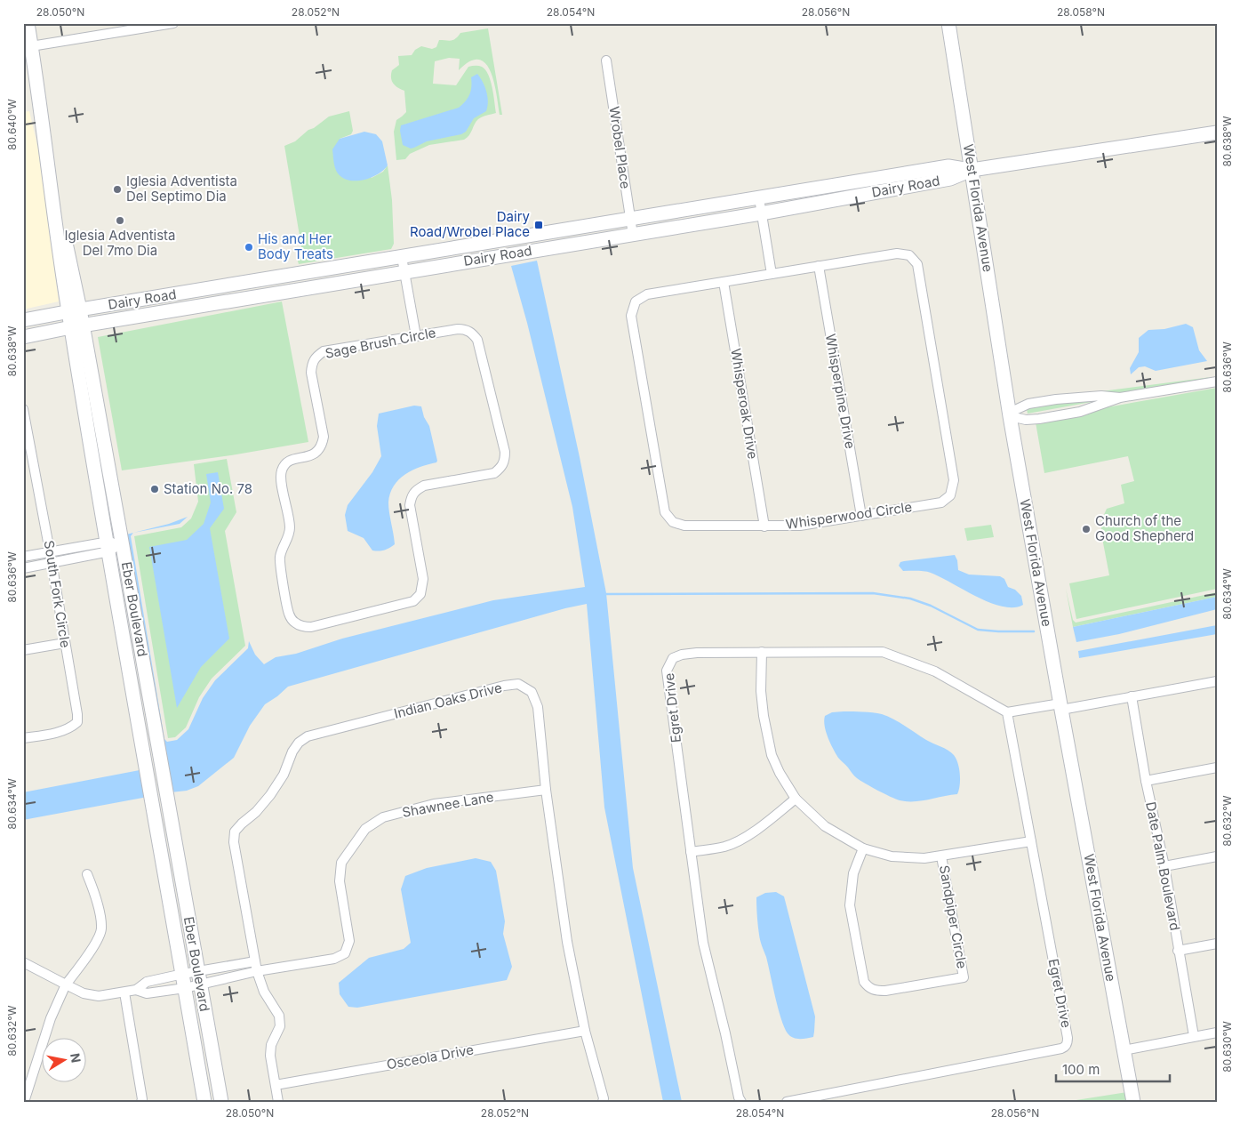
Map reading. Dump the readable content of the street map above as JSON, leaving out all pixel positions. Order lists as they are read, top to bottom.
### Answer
{
  "streets": {
    "street": [
      "Wrobel Place",
      "Dairy Road",
      "West Florida Avenue",
      "Sage Brush Circle",
      "Whisperpine Drive",
      "Whisperoak Drive",
      "Whisperwood Circle",
      "South Fork Circle",
      "Eber Boulevard",
      "Indian Oaks Drive",
      "Egret Drive",
      "Shawnee Lane",
      "Date Palm Boulevard",
      "Sandpiper Circle",
      "Osceola Drive"
    ]
  },
  "crossings": [
    ["Wrobel Place", "Dairy Road"],
    ["Dairy Road", "West Florida Avenue"],
    ["Dairy Road", "Eber Boulevard"],
    ["Whisperpine Drive", "Whisperwood Circle"],
    ["Whisperoak Drive", "Whisperwood Circle"],
    ["Indian Oaks Drive", "Shawnee Lane"],
    ["Indian Oaks Drive", "Osceola Drive"]
  ],
  "places": {
    "other": [
      "Iglesia Adventista Del Septimo Dia",
      "Iglesia Adventista Del 7mo Dia",
      "His and Her Body Treats",
      "Station No. 78",
      "Church of the Good Shepherd"
    ],
    "transit": ["Dairy Road/Wrobel Place"]
  },
  "scale_bar": "100 m",
  "north": "right",
  "coordinates": [
    "28.050°N",
    "28.052°N",
    "28.054°N",
    "28.056°N",
    "28.058°N",
    "80.640°W",
    "80.638°W",
    "80.636°W",
    "80.634°W",
    "80.632°W",
    "80.630°W"
  ]
}
